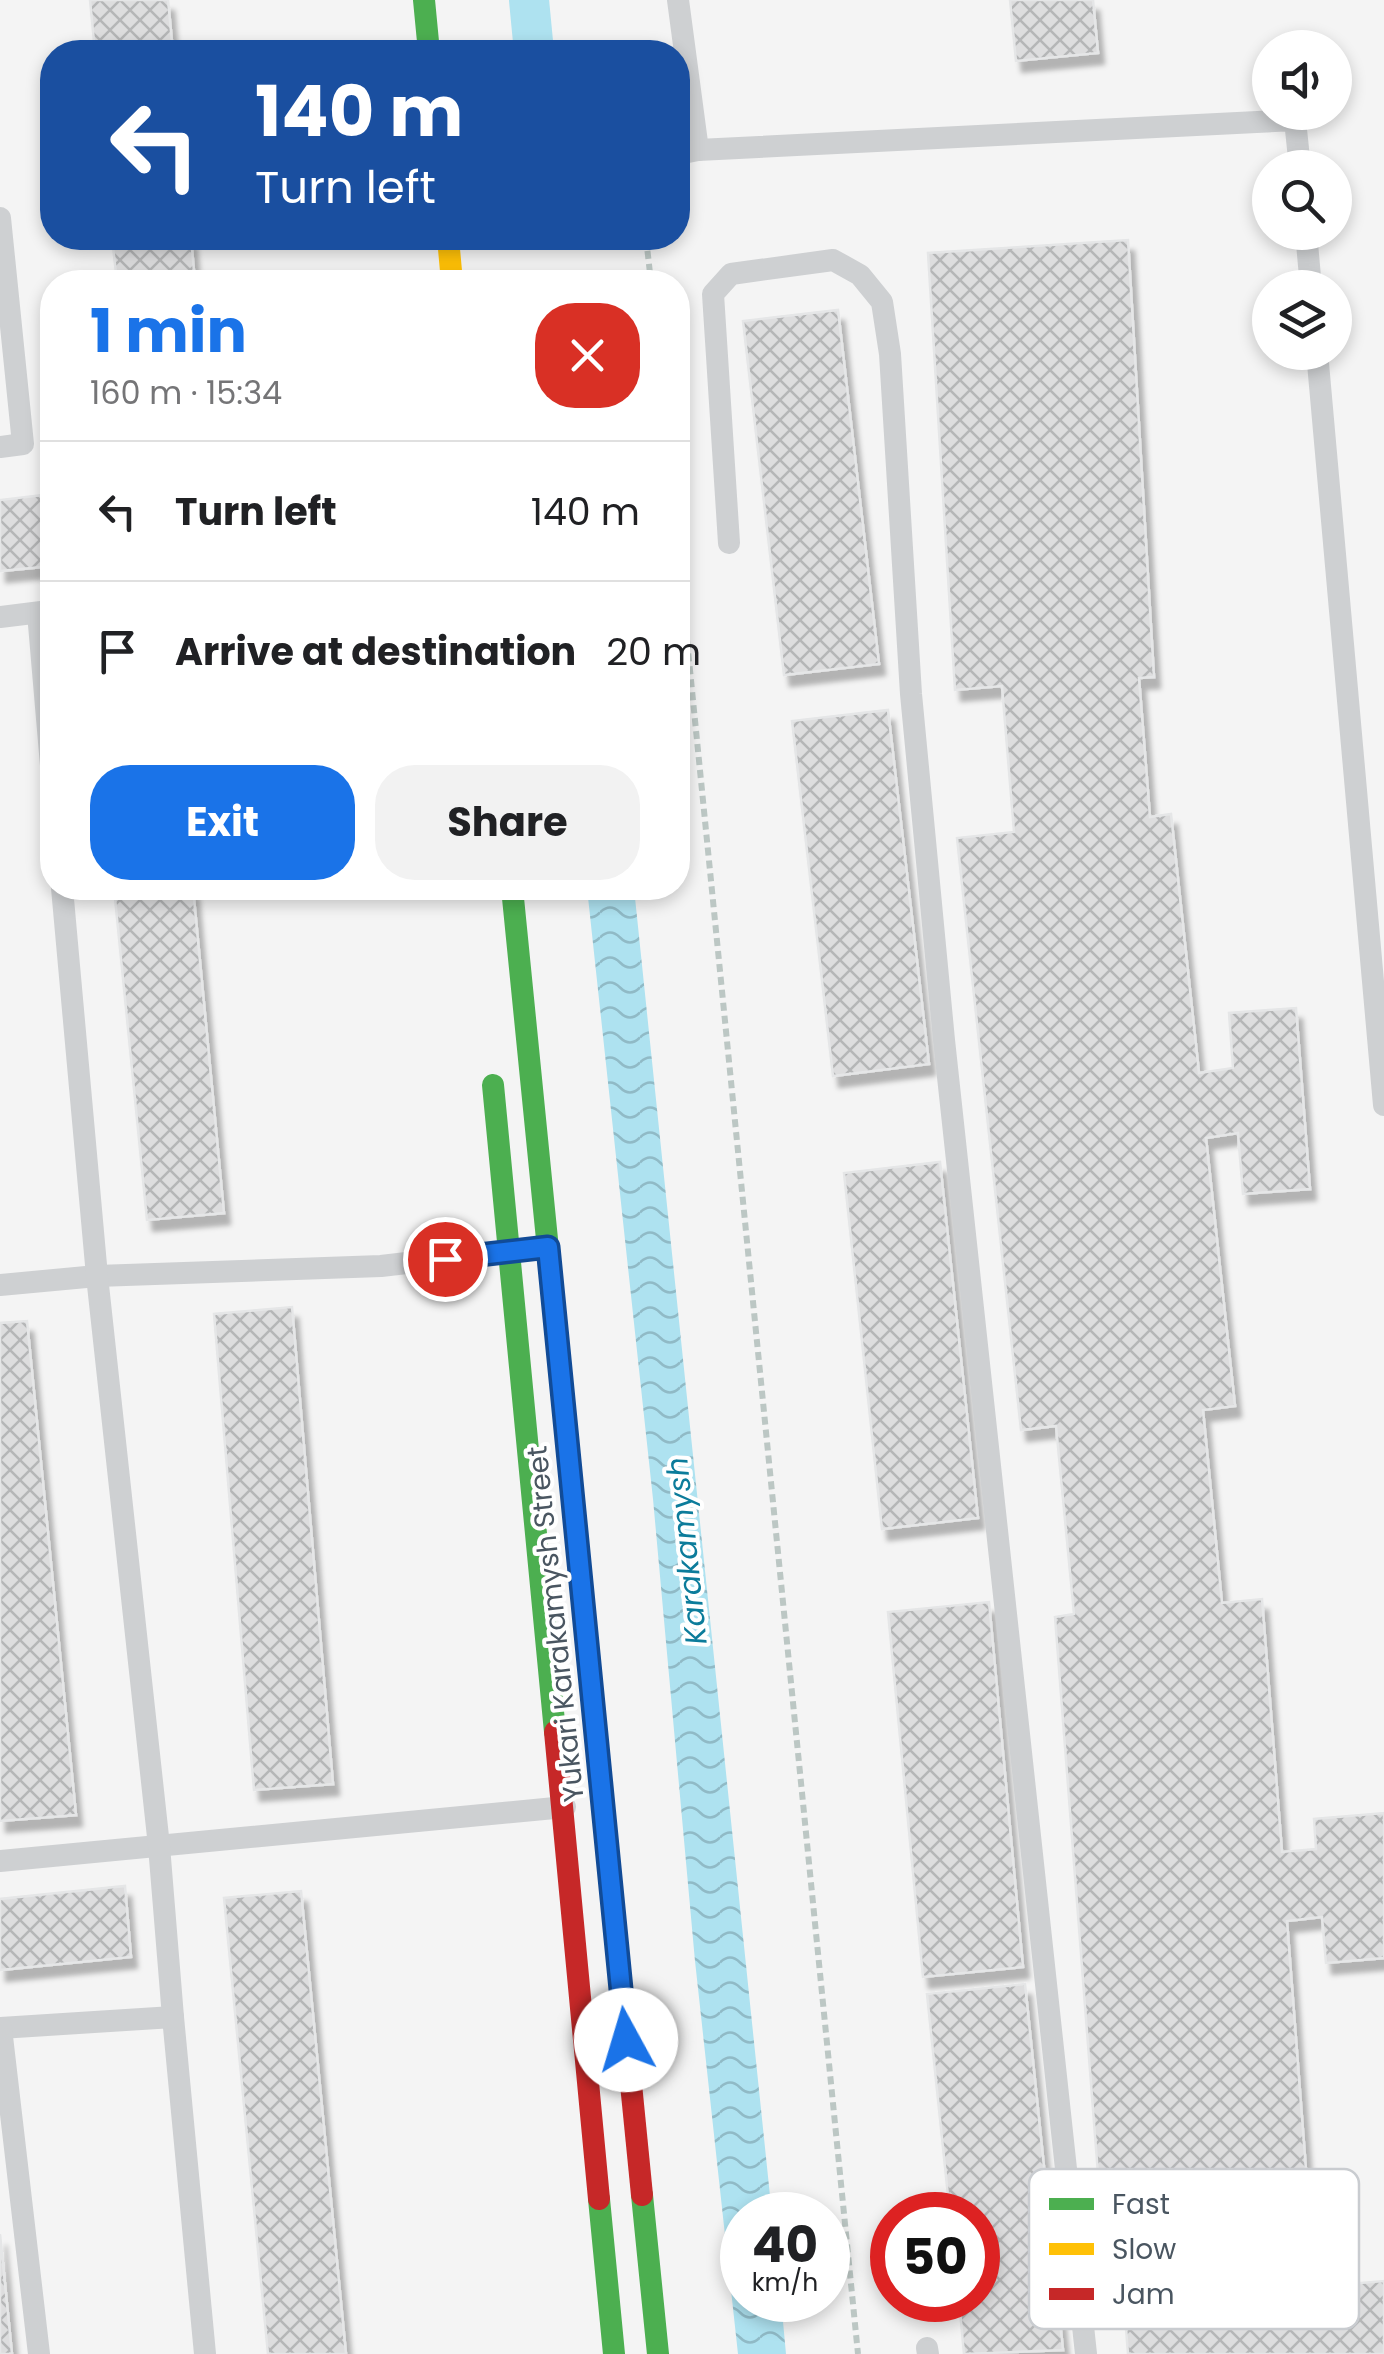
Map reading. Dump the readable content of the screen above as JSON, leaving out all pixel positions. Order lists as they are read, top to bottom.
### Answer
{
  "streets": {
    "main road": ["Yukari Karakamysh Street"]
  },
  "water": ["Karakamysh"],
  "legend": ["Fast", "Slow", "Jam"],
  "page": {
    "turn": ["140 m", "Turn left"],
    "heading": ["1 min", "160 m · 15:34"],
    "list": [
      {
        "name": "Turn left",
        "value": "140 m"
      },
      {
        "name": "Arrive at destination",
        "value": "20 m"
      }
    ],
    "buttons": ["Exit", "Share"],
    "speed": "40 km/h",
    "limit": "50"
  }
}
